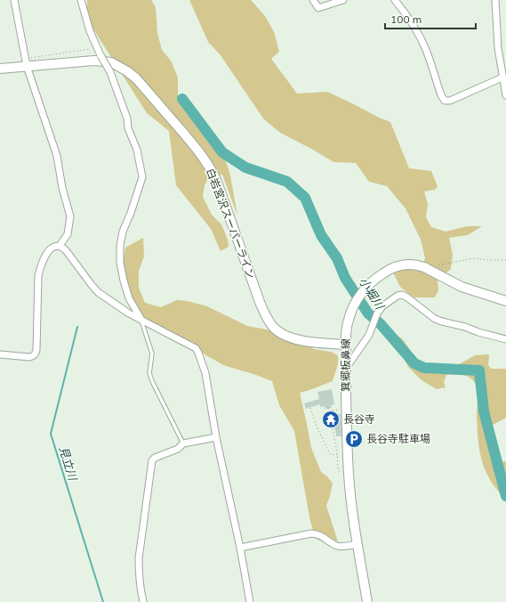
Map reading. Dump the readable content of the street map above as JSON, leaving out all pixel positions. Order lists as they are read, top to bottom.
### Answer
{
  "streets": {
    "street": ["白岩宮沢スーパーライン", "箕郷板鼻線"]
  },
  "crossings": [
    ["白岩宮沢スーパーライン", "箕郷板鼻線"]
  ],
  "water": ["小堀川", "見立川"],
  "places": {
    "temple": ["長谷寺"],
    "parking": ["長谷寺駐車場"]
  },
  "scale_bar": "100 m"
}
